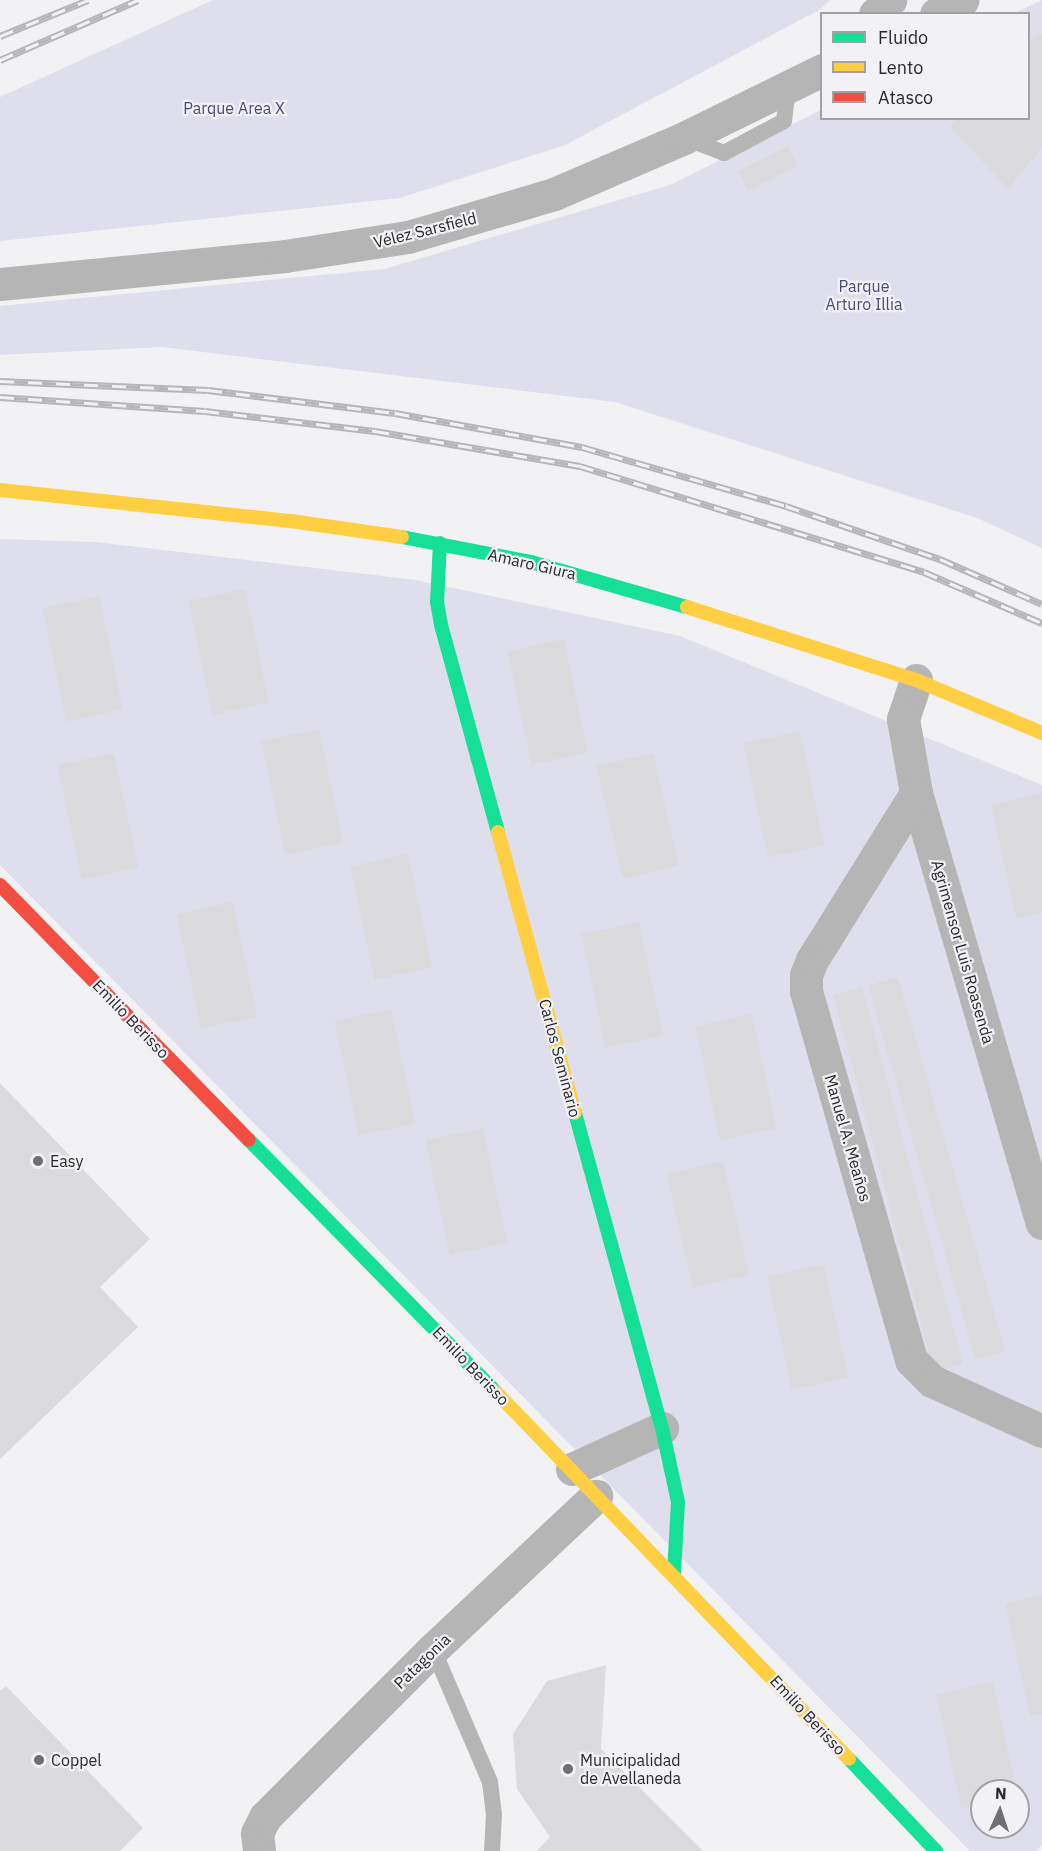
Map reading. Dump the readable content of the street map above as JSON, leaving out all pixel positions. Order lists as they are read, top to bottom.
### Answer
{
  "streets": {
    "street": [
      "Vélez Sarsfield",
      "Amaro Giura",
      "Agrimensor Luis Roasenda",
      "Emilio Berisso",
      "Carlos Seminario",
      "Manuel A. Meaños",
      "Patagonia"
    ]
  },
  "crossings": [
    ["Amaro Giura", "Agrimensor Luis Roasenda"],
    ["Amaro Giura", "Carlos Seminario"],
    ["Agrimensor Luis Roasenda", "Manuel A. Meaños"],
    ["Emilio Berisso", "Carlos Seminario"],
    ["Emilio Berisso", "Patagonia"]
  ],
  "parks": ["Parque Area X", "Parque Arturo Illia"],
  "places": ["Easy", "Coppel", "Municipalidad de Avellaneda"],
  "legend": ["Fluido", "Lento", "Atasco"],
  "north": "top"
}
